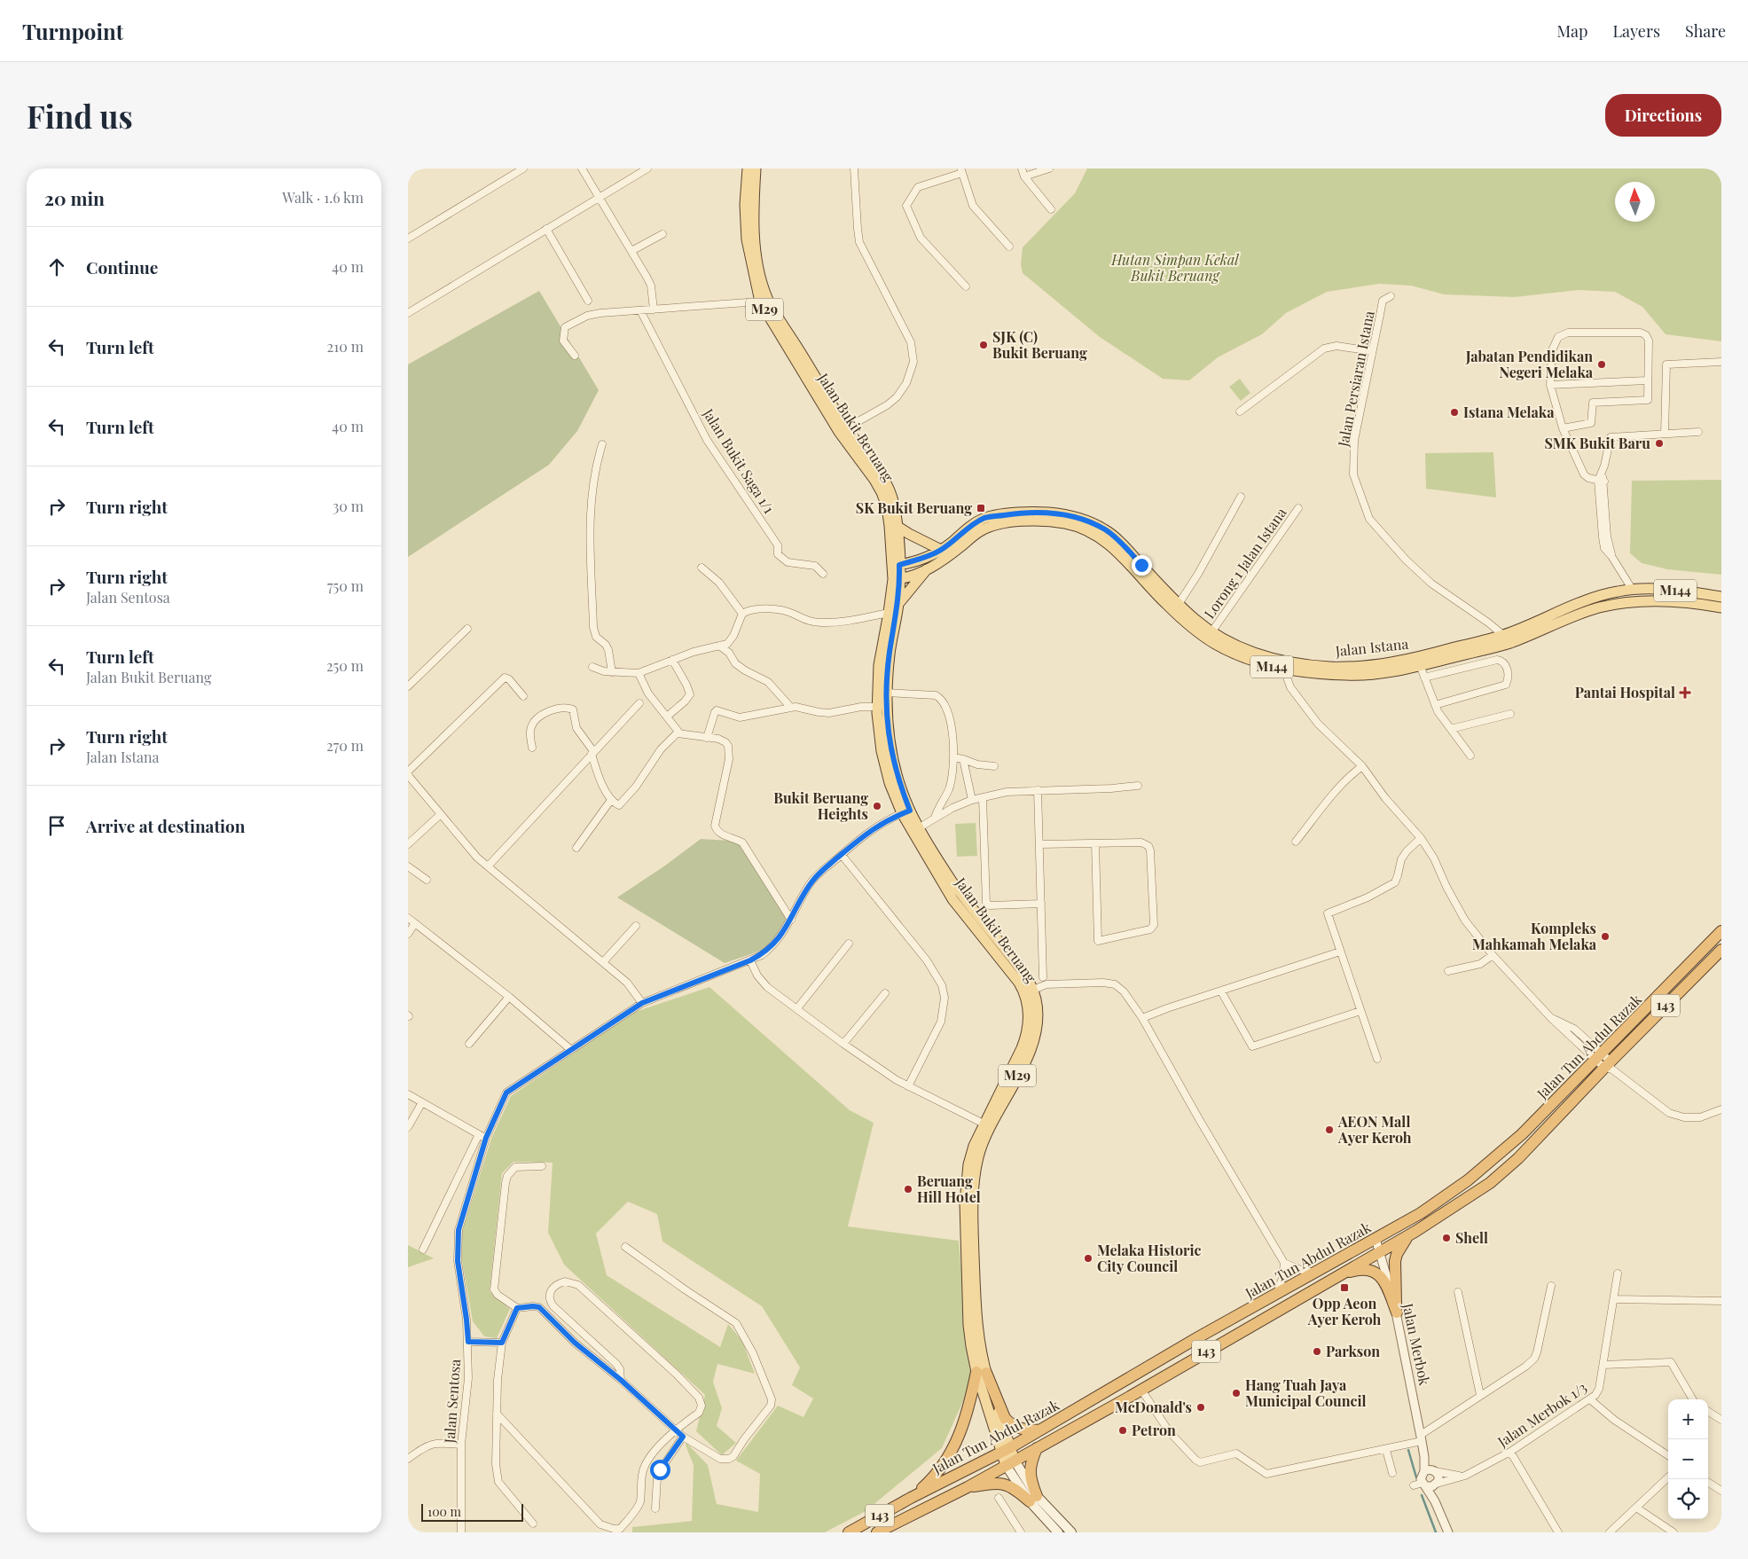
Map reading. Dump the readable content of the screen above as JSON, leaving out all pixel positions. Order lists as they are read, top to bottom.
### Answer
{
  "streets": {
    "highway": ["143", "Jalan Tun Abdul Razak"],
    "main road": [
      "M29",
      "Jalan Bukit Beruang",
      "M144",
      "Jalan Istana"
    ],
    "street": [
      "Jalan Persiaran Istana",
      "Jalan Bukit Saga 1/1",
      "Lorong 1 Jalan Istana",
      "Jalan Merbok",
      "Jalan Sentosa",
      "Jalan Merbok 1/3"
    ]
  },
  "crossings": [
    ["Jalan Persiaran Istana", "Jalan Istana"],
    ["Jalan Bukit Beruang", "Jalan Istana"],
    ["Jalan Bukit Beruang", "Jalan Tun Abdul Razak"],
    ["Jalan Bukit Beruang", "Jalan Sentosa"],
    ["Lorong 1 Jalan Istana", "Jalan Istana"],
    ["Jalan Tun Abdul Razak", "Jalan Merbok"]
  ],
  "parks": ["Hutan Simpan Kekal Bukit Beruang"],
  "places": {
    "other": [
      "SJK (C) Bukit Beruang",
      "Jabatan Pendidikan Negeri Melaka",
      "Istana Melaka",
      "SMK Bukit Baru",
      "Bukit Beruang Heights",
      "Kompleks Mahkamah Melaka",
      "AEON Mall Ayer Keroh",
      "Beruang Hill Hotel",
      "Shell",
      "Melaka Historic City Council",
      "Parkson",
      "Hang Tuah Jaya Municipal Council",
      "McDonald's",
      "Petron"
    ],
    "transit": ["SK Bukit Beruang", "Opp Aeon Ayer Keroh"],
    "health": ["Pantai Hospital"]
  },
  "scale_bar": "100 m",
  "north": "top",
  "page": {
    "header": "Turnpoint",
    "nav": ["Map", "Layers", "Share"],
    "buttons": "Directions",
    "title": "Find us",
    "heading": ["20 min", "Walk · 1.6 km"],
    "list": [
      ["Continue", "40 m"],
      ["Turn left", "210 m"],
      ["Turn left", "40 m"],
      ["Turn right", "30 m"],
      ["Turn right", "Jalan Sentosa", "750 m"],
      ["Turn left", "Jalan Bukit Beruang", "250 m"],
      ["Turn right", "Jalan Istana", "270 m"],
      "Arrive at destination"
    ],
    "map_buttons": ["+", "−"],
    "scale": "100 m"
  }
}
